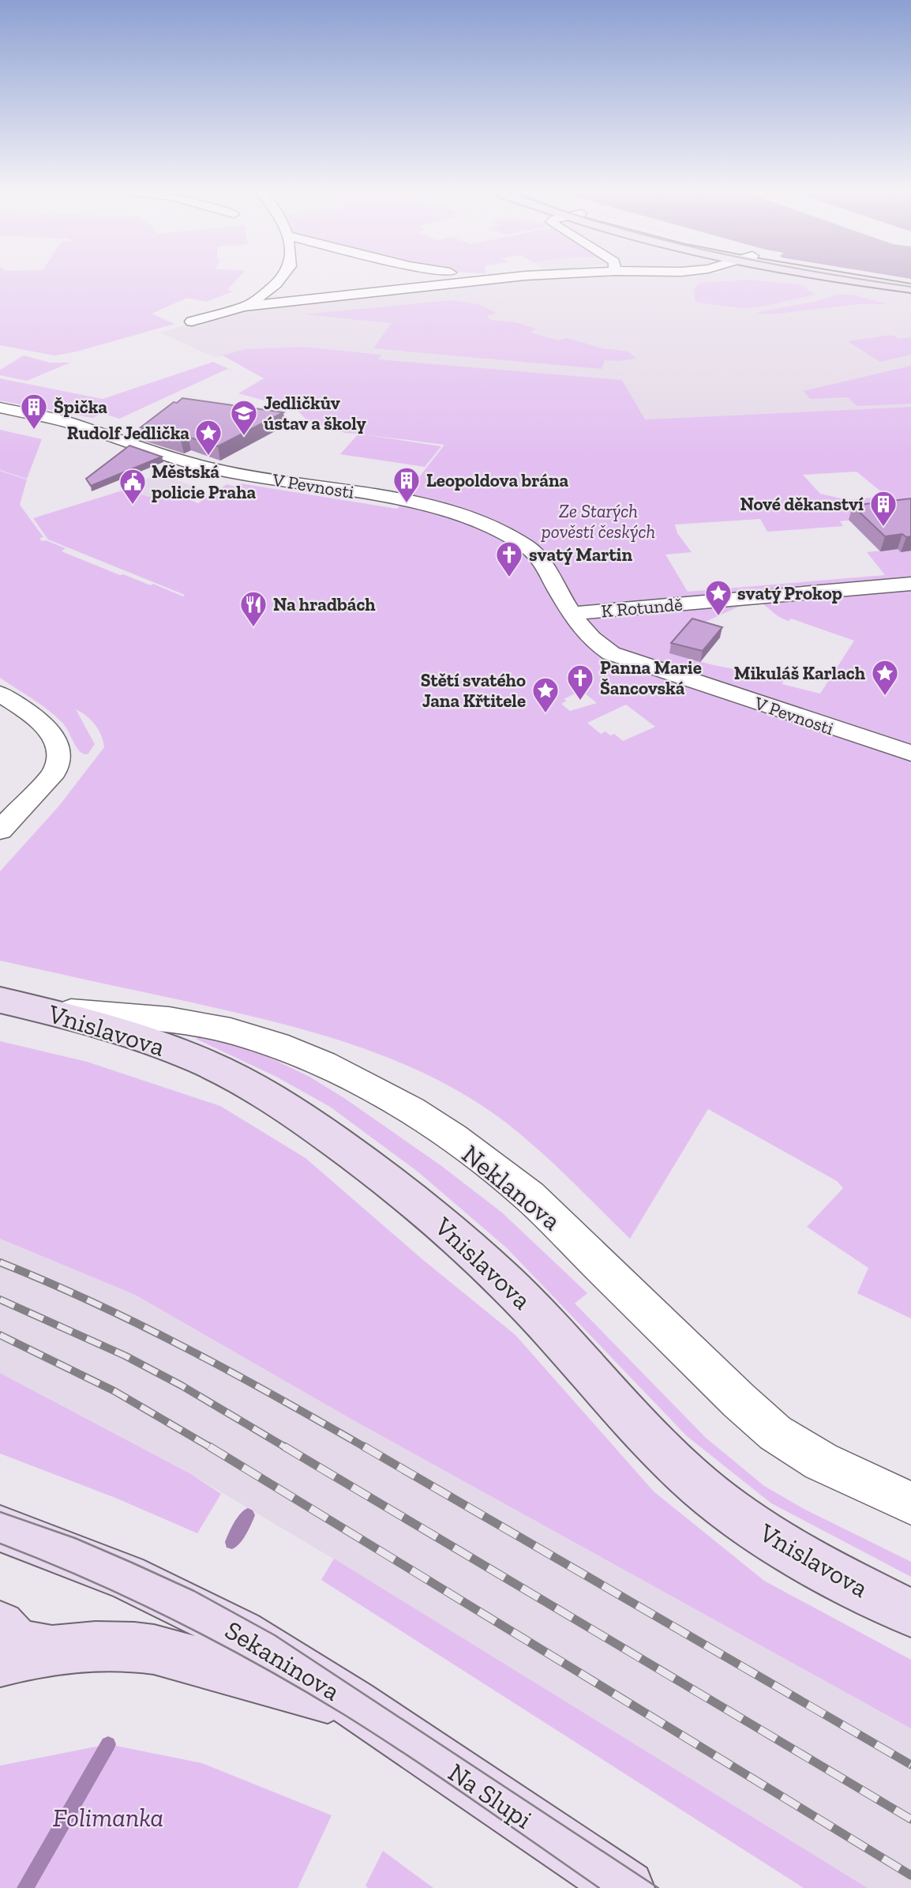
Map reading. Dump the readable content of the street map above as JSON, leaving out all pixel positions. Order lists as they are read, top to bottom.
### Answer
{
  "streets": {
    "main road": ["Vnislavova", "Sekaninova", "Na Slupi"],
    "street": ["V Pevnosti", "K Rotundě", "Neklanova"]
  },
  "crossings": [
    ["V Pevnosti", "K Rotundě"],
    ["Vnislavova", "Neklanova"],
    ["Sekaninova", "Na Slupi"]
  ],
  "parks": ["Ze Starých pověstí českých", "Folimanka"],
  "places": {
    "building": ["Špička", "Leopoldova brána", "Nové děkanství"],
    "school or university": ["Jedličkův ústav a školy"],
    "place": [
      "Rudolf Jedlička",
      "svatý Prokop",
      "Mikuláš Karlach",
      "Stětí svatého Jana Křtitele"
    ],
    "public building": ["Městská policie Praha"],
    "church": ["svatý Martin", "Panna Marie Šancovská"],
    "restaurant": ["Na hradbách"]
  }
}
